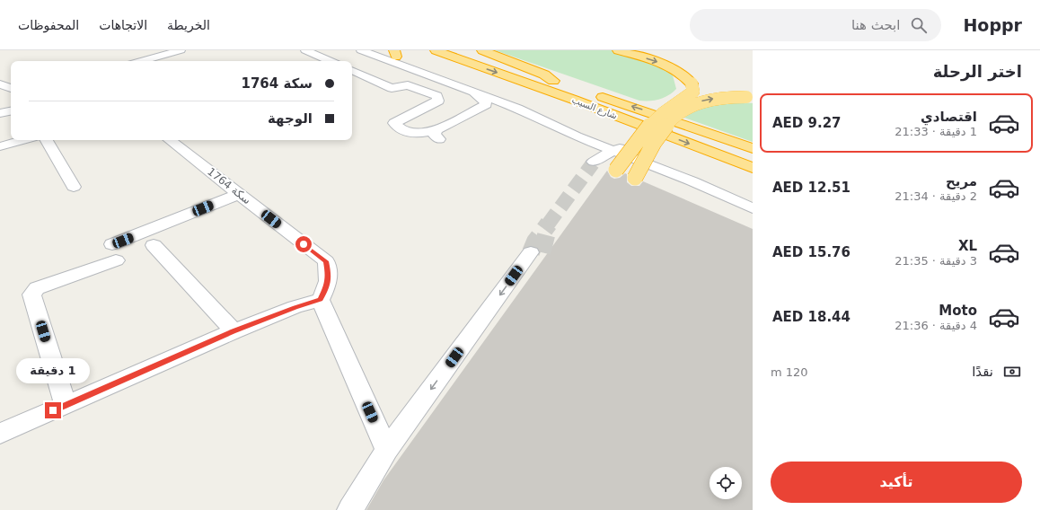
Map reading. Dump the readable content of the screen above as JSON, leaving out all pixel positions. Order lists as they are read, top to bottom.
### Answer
{
  "streets": {
    "highway": ["شارع السيب"],
    "street": ["سكة 1764"]
  },
  "page": {
    "header": "Hoppr",
    "search": "ابحث هنا",
    "nav": ["الخريطة", "الاتجاهات", "المحفوظات"],
    "heading": "اختر الرحلة",
    "banner": ["سكة 1764", "الوجهة"],
    "list": [
      {
        "name": "اقتصادي",
        "note": "1 دقيقة · 21:33",
        "value": "AED 9.27"
      },
      {
        "name": "مريح",
        "note": "2 دقيقة · 21:34",
        "value": "AED 12.51"
      },
      {
        "name": "XL",
        "note": "3 دقيقة · 21:35",
        "value": "AED 15.76"
      },
      {
        "name": "Moto",
        "note": "4 دقيقة · 21:36",
        "value": "AED 18.44"
      }
    ],
    "pay": ["نقدًا", "120 m"],
    "bubble": "1 دقيقة",
    "buttons": "تأكيد"
  }
}
